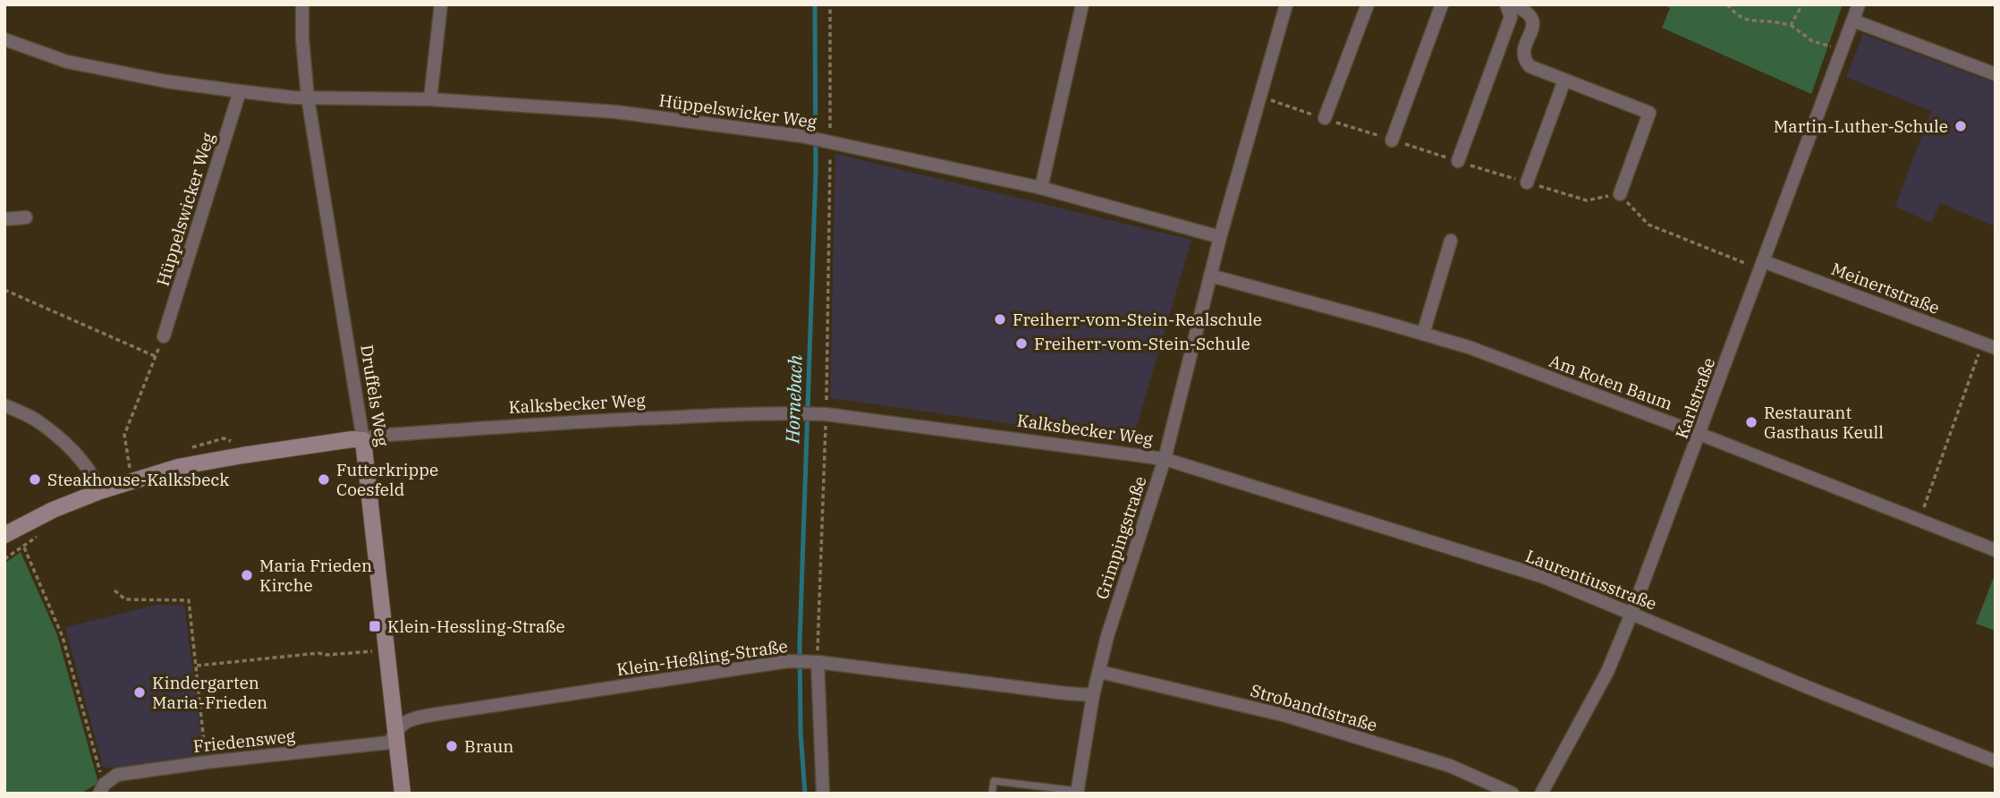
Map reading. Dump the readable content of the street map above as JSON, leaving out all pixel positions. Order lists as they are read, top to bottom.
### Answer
{
  "streets": {
    "street": [
      "Hüppelswicker Weg",
      "Meinertstraße",
      "Am Roten Baum",
      "Druffels Weg",
      "Karlstraße",
      "Kalksbecker Weg",
      "Grimpingstraße",
      "Laurentiusstraße",
      "Klein-Heßling-Straße",
      "Strobandtstraße",
      "Friedensweg"
    ]
  },
  "crossings": [
    ["Hüppelswicker Weg", "Druffels Weg"],
    ["Hüppelswicker Weg", "Grimpingstraße"],
    ["Meinertstraße", "Karlstraße"],
    ["Am Roten Baum", "Karlstraße"],
    ["Am Roten Baum", "Grimpingstraße"],
    ["Druffels Weg", "Kalksbecker Weg"],
    ["Druffels Weg", "Klein-Heßling-Straße"],
    ["Druffels Weg", "Friedensweg"],
    ["Karlstraße", "Laurentiusstraße"],
    ["Kalksbecker Weg", "Grimpingstraße"],
    ["Kalksbecker Weg", "Laurentiusstraße"],
    ["Grimpingstraße", "Laurentiusstraße"],
    ["Grimpingstraße", "Klein-Heßling-Straße"],
    ["Grimpingstraße", "Strobandtstraße"],
    ["Klein-Heßling-Straße", "Friedensweg"]
  ],
  "water": ["Hornebach"],
  "places": {
    "other": [
      "Martin-Luther-Schule",
      "Freiherr-vom-Stein-Realschule",
      "Freiherr-vom-Stein-Schule",
      "Restaurant Gasthaus Keull",
      "Steakhouse-Kalksbeck",
      "Futterkrippe Coesfeld",
      "Maria Frieden Kirche",
      "Kindergarten Maria-Frieden",
      "Braun"
    ],
    "transit": ["Klein-Hessling-Straße"]
  }
}
